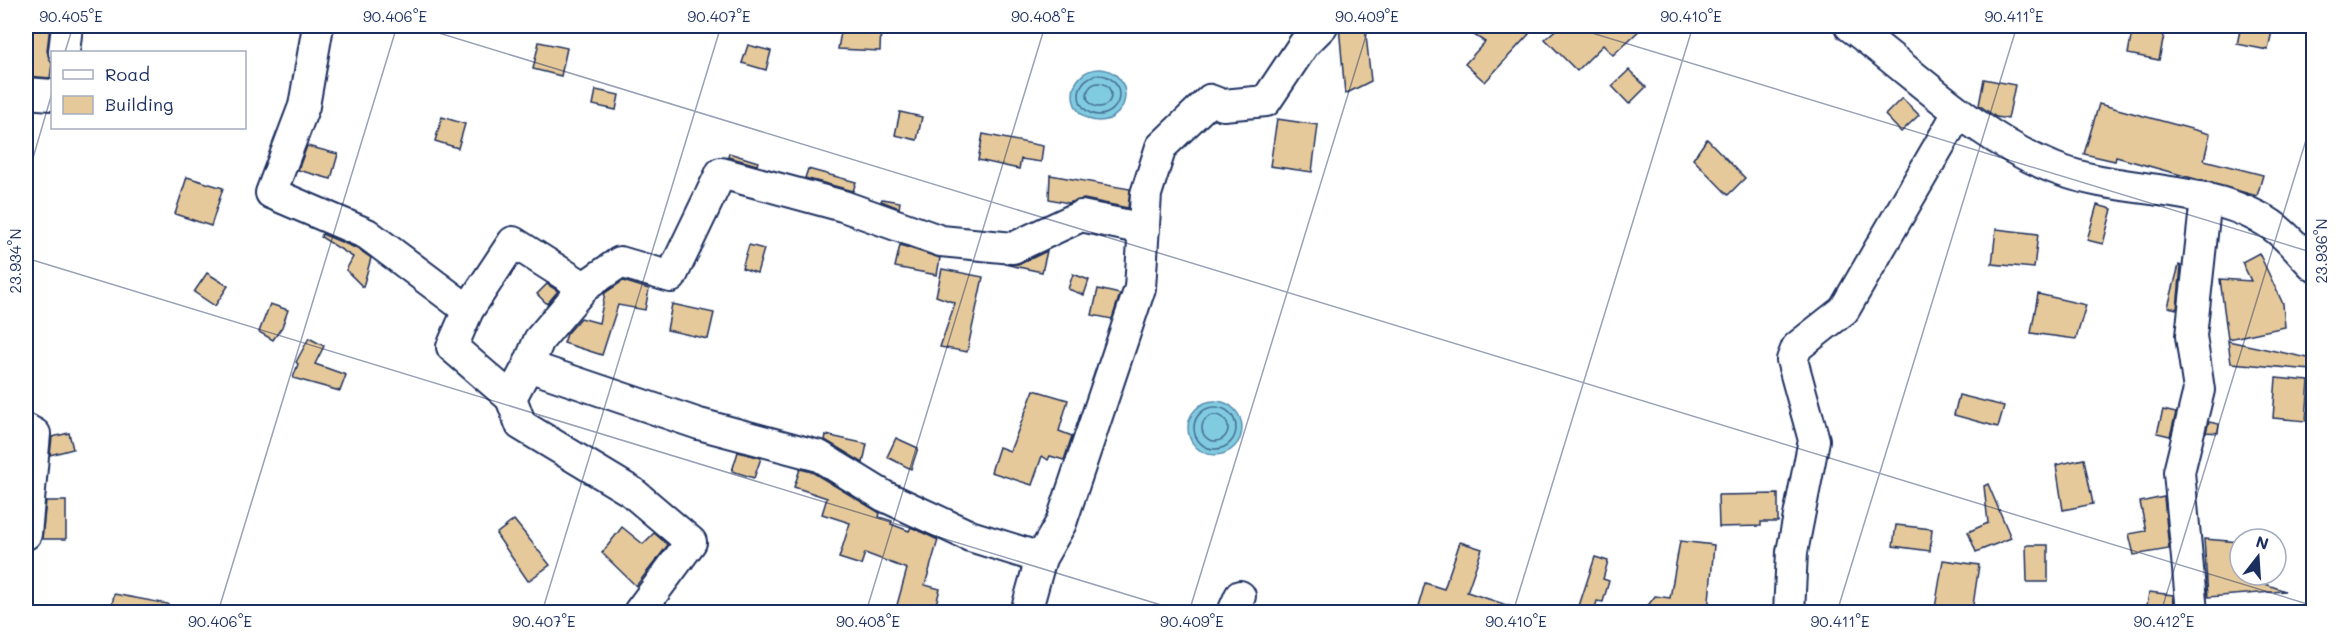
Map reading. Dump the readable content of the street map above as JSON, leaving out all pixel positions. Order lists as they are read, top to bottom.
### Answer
{
  "legend": ["Road", "Building"],
  "north": "top",
  "coordinates": [
    "90.405°E",
    "90.406°E",
    "90.407°E",
    "90.408°E",
    "90.409°E",
    "90.410°E",
    "90.411°E",
    "23.936°N",
    "23.934°N",
    "90.412°E"
  ]
}
